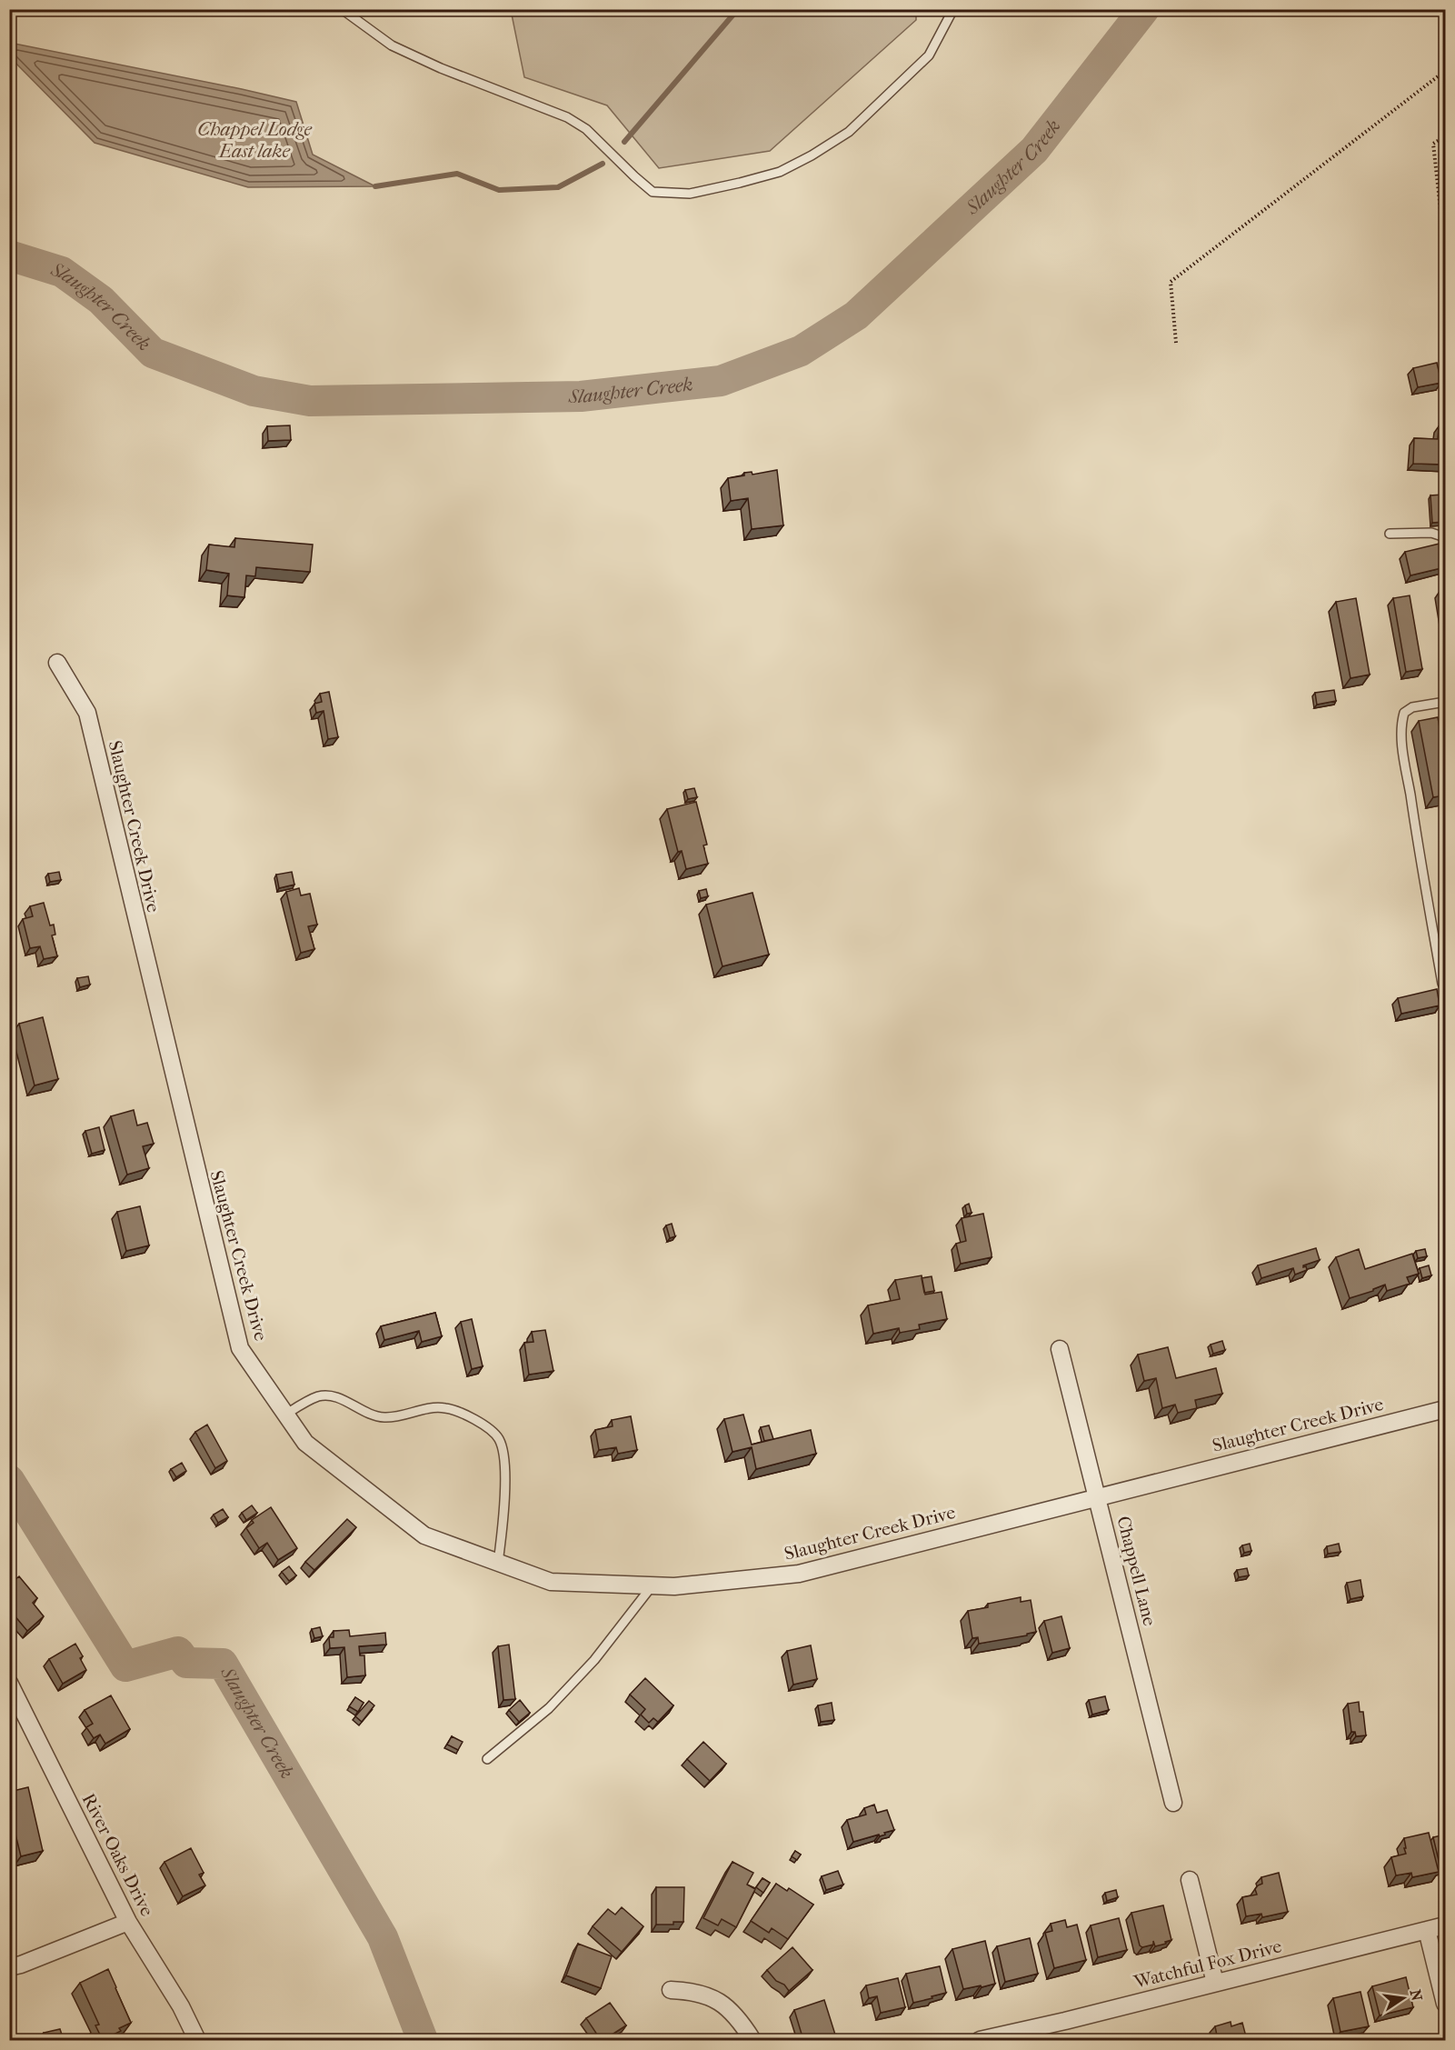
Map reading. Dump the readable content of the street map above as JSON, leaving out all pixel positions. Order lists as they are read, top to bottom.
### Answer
{
  "streets": {
    "street": [
      "Slaughter Creek Drive",
      "Chappell Lane",
      "River Oaks Drive",
      "Watchful Fox Drive"
    ]
  },
  "crossings": [
    ["Slaughter Creek Drive", "Chappell Lane"]
  ],
  "water": ["Chappel Lodge East lake", "Slaughter Creek"],
  "north": "right"
}
